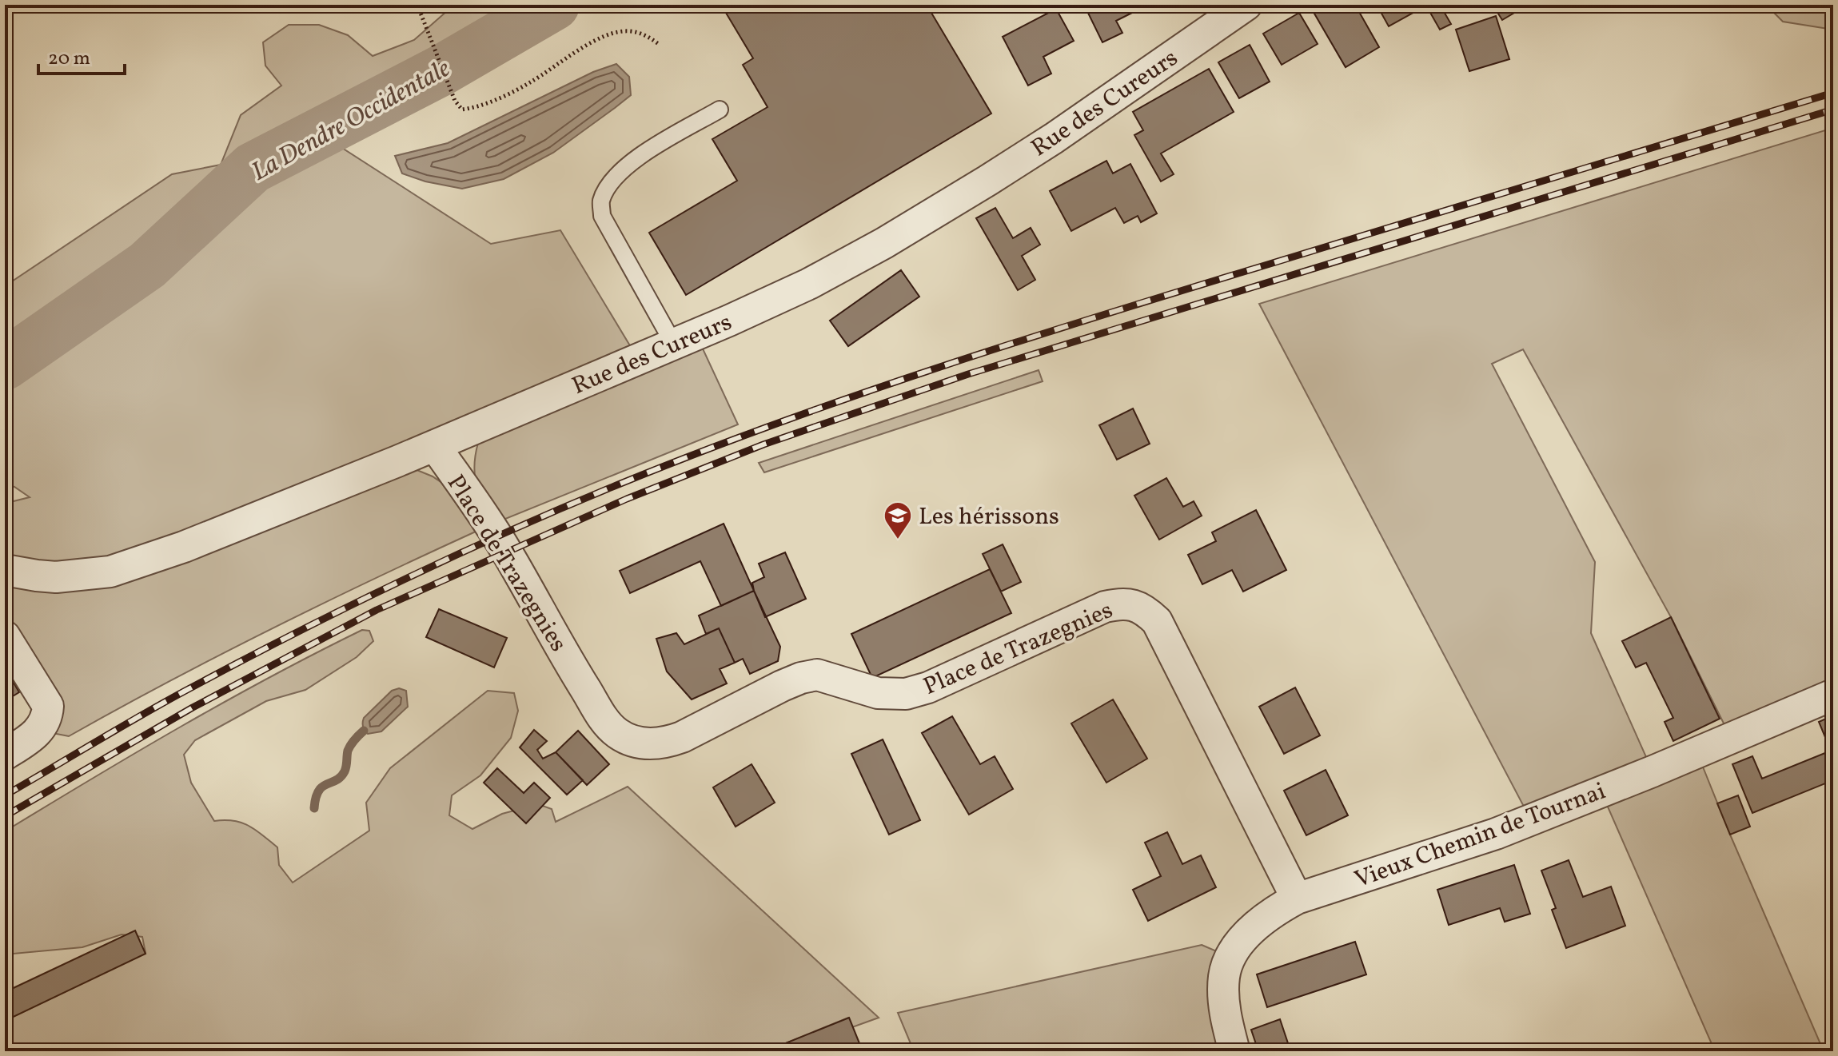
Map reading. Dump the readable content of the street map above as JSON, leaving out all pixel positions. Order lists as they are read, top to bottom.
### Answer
{
  "streets": {
    "street": ["Rue des Cureurs", "Place de Trazegnies", "Vieux Chemin de Tournai"]
  },
  "crossings": [
    ["Rue des Cureurs", "Place de Trazegnies"],
    ["Place de Trazegnies", "Vieux Chemin de Tournai"]
  ],
  "water": ["La Dendre Occidentale"],
  "places": {
    "school or university": ["Les hérissons"]
  },
  "scale_bar": "20 m"
}
